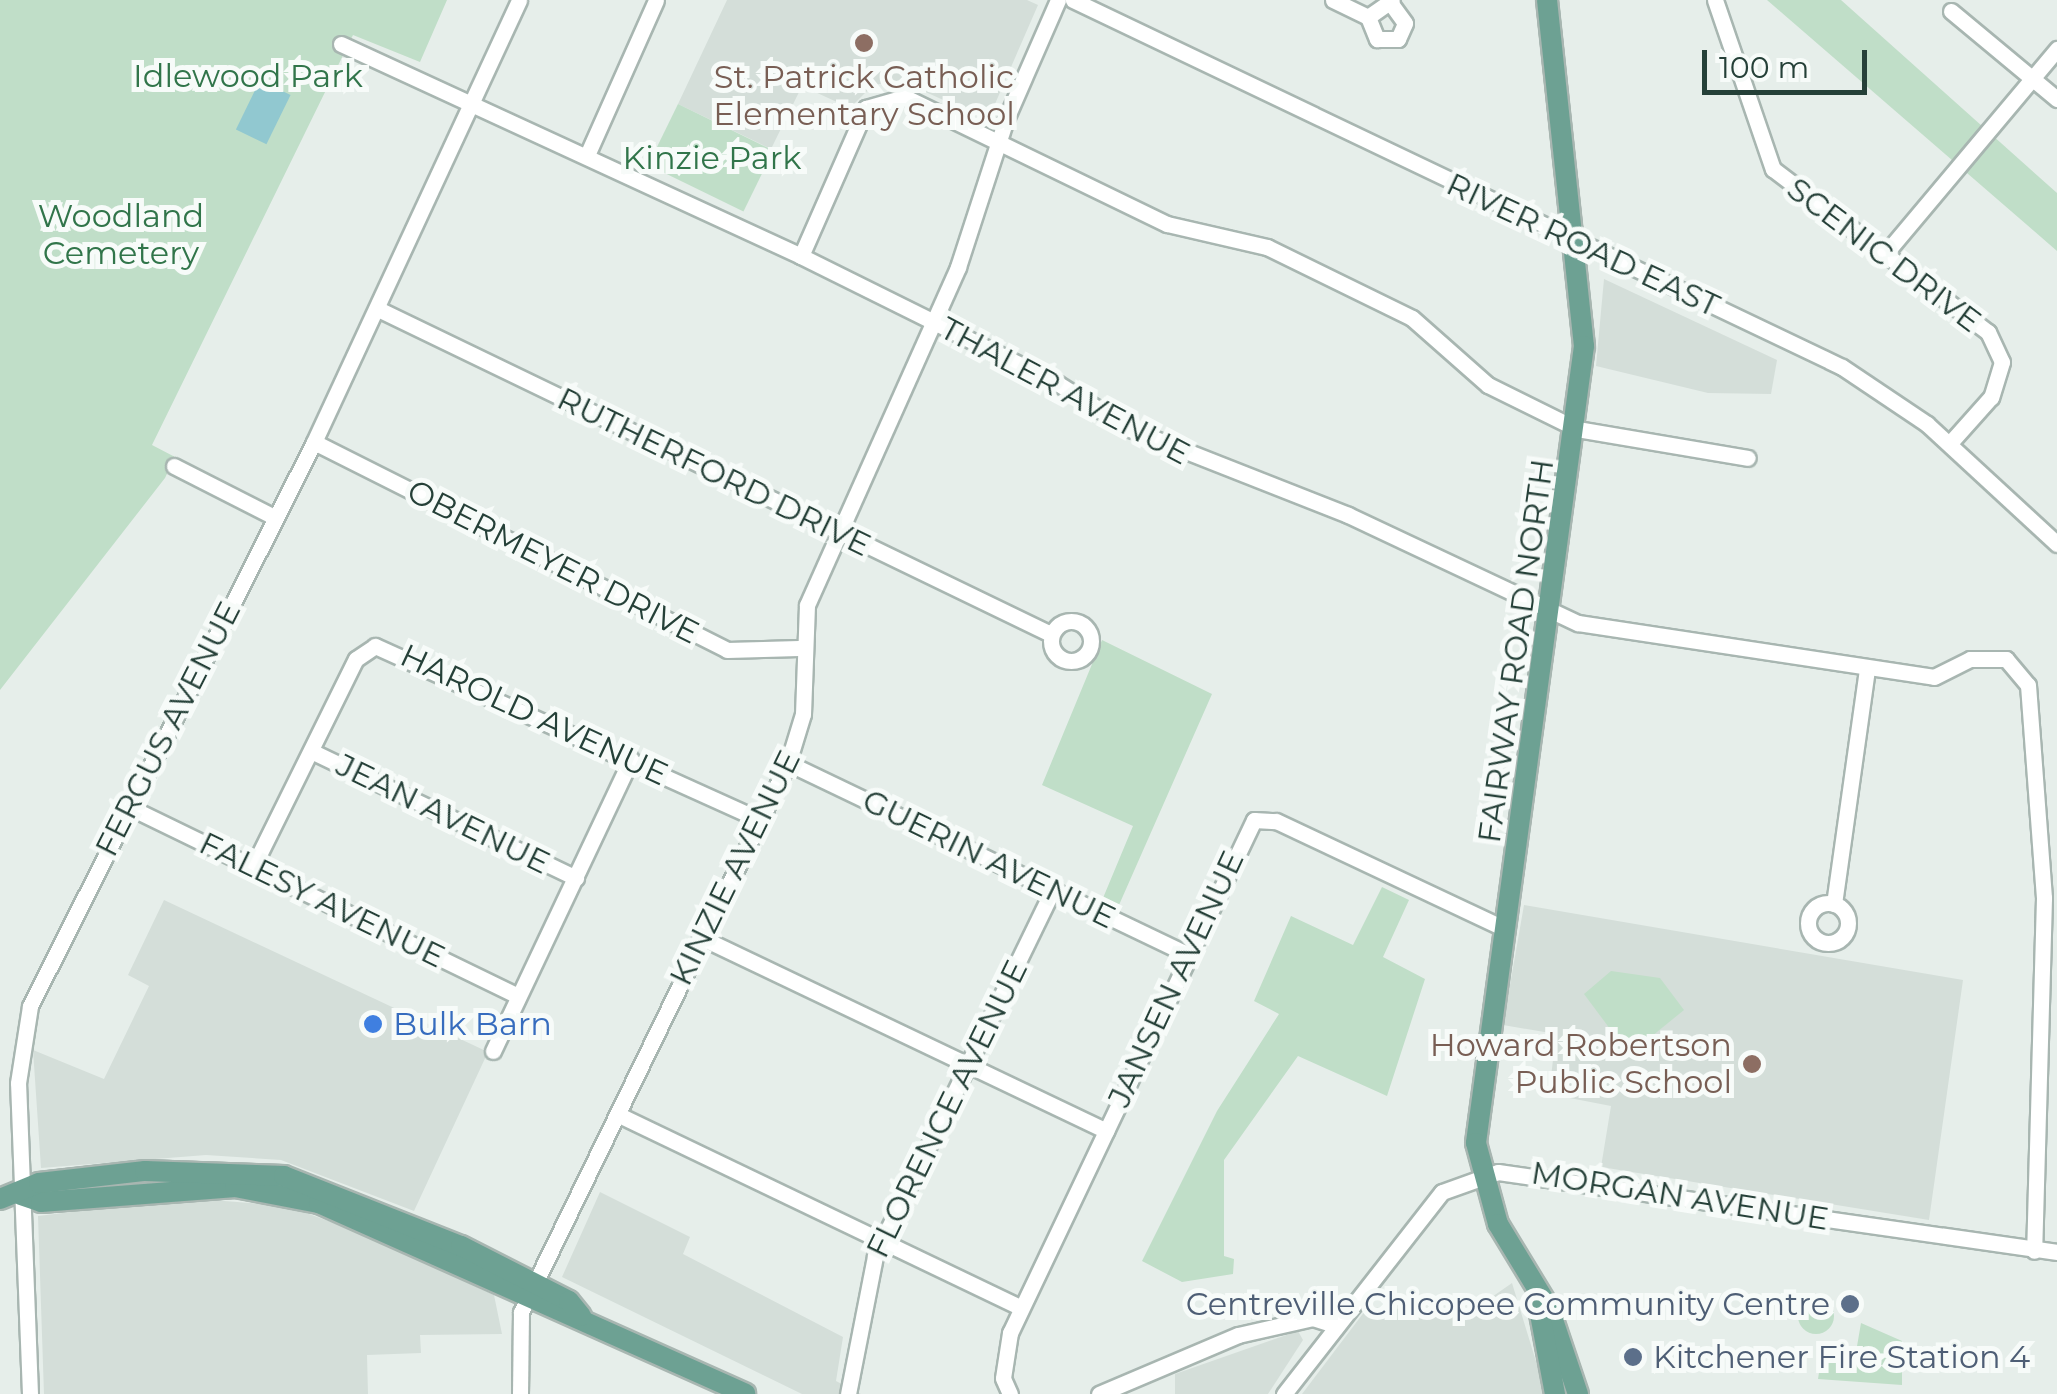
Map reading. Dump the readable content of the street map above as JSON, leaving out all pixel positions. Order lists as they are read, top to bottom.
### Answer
{
  "streets": {
    "main road": ["FAIRWAY ROAD NORTH"],
    "street": [
      "RIVER ROAD EAST",
      "SCENIC DRIVE",
      "THALER AVENUE",
      "RUTHERFORD DRIVE",
      "OBERMEYER DRIVE",
      "HAROLD AVENUE",
      "FERGUS AVENUE",
      "JEAN AVENUE",
      "GUERIN AVENUE",
      "KINZIE AVENUE",
      "FALESY AVENUE",
      "JANSEN AVENUE",
      "FLORENCE AVENUE",
      "MORGAN AVENUE"
    ]
  },
  "crossings": [
    ["RIVER ROAD EAST", "SCENIC DRIVE"],
    ["RIVER ROAD EAST", "FAIRWAY ROAD NORTH"],
    ["THALER AVENUE", "FAIRWAY ROAD NORTH"],
    ["THALER AVENUE", "FERGUS AVENUE"],
    ["THALER AVENUE", "KINZIE AVENUE"],
    ["THALER AVENUE", "MORGAN AVENUE"],
    ["RUTHERFORD DRIVE", "FERGUS AVENUE"],
    ["RUTHERFORD DRIVE", "KINZIE AVENUE"],
    ["OBERMEYER DRIVE", "FERGUS AVENUE"],
    ["OBERMEYER DRIVE", "KINZIE AVENUE"],
    ["FAIRWAY ROAD NORTH", "JANSEN AVENUE"],
    ["FAIRWAY ROAD NORTH", "MORGAN AVENUE"],
    ["HAROLD AVENUE", "JEAN AVENUE"],
    ["HAROLD AVENUE", "KINZIE AVENUE"],
    ["HAROLD AVENUE", "FALESY AVENUE"],
    ["FERGUS AVENUE", "FALESY AVENUE"],
    ["GUERIN AVENUE", "KINZIE AVENUE"],
    ["GUERIN AVENUE", "JANSEN AVENUE"],
    ["GUERIN AVENUE", "FLORENCE AVENUE"]
  ],
  "parks": ["Idlewood Park", "Kinzie Park", "Woodland Cemetery"],
  "places": [
    "St. Patrick Catholic Elementary School",
    "Bulk Barn",
    "Howard Robertson Public School",
    "Centreville Chicopee Community Centre",
    "Kitchener Fire Station 4"
  ],
  "scale_bar": "100 m"
}
